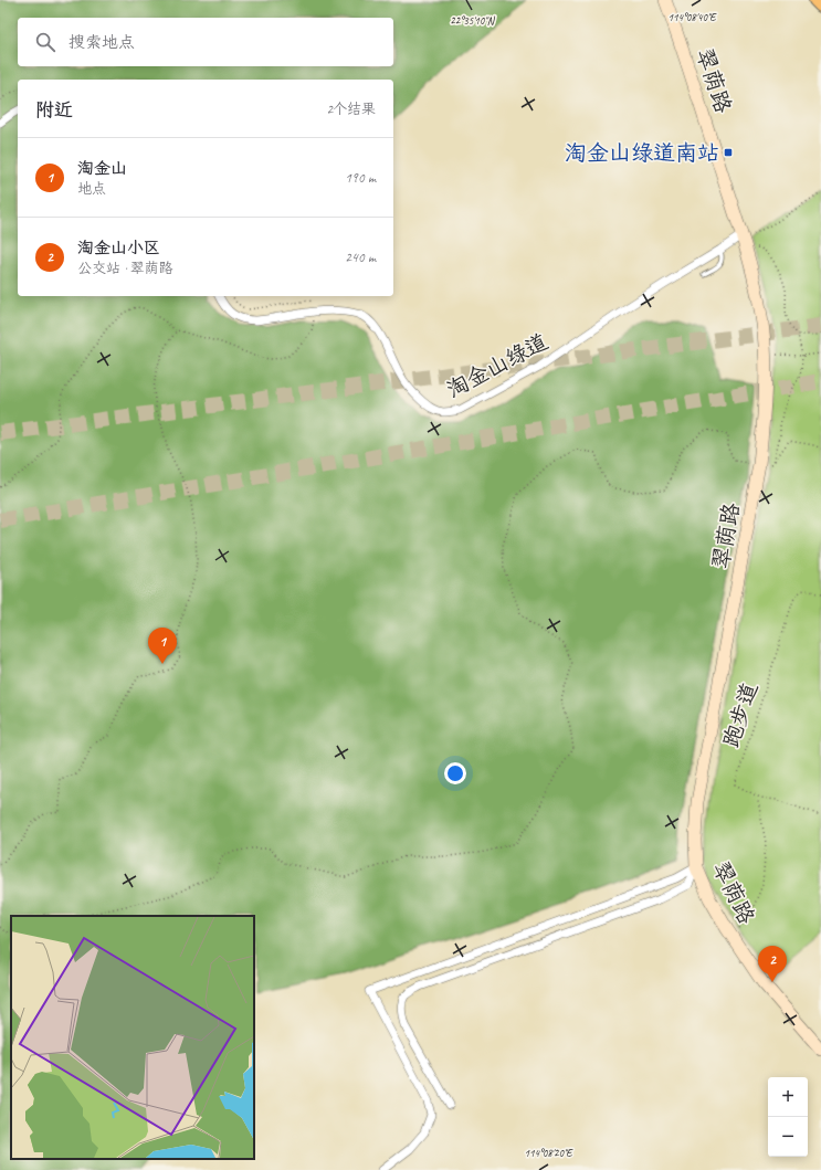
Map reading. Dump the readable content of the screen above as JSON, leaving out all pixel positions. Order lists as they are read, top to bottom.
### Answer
{
  "streets": {
    "street": ["翠荫路", "淘金山绿道"],
    "path": ["跑步道"]
  },
  "crossings": [
    ["翠荫路", "淘金山绿道"]
  ],
  "places": {
    "transit": ["淘金山绿道南站"]
  },
  "page": {
    "search": "搜索地点",
    "heading": ["附近", "2个结果"],
    "list": [
      {
        "mark": "1",
        "name": "淘金山",
        "note": "地点",
        "value": "190 m"
      },
      {
        "mark": "2",
        "name": "淘金山小区",
        "note": "公交站 · 翠荫路",
        "value": "240 m"
      }
    ],
    "pins": ["1", "2"],
    "map_buttons": ["+", "−"]
  },
  "coordinates": ["114°08'40\"E", "22°35'10\"N", "114°08'20\"E"]
}
